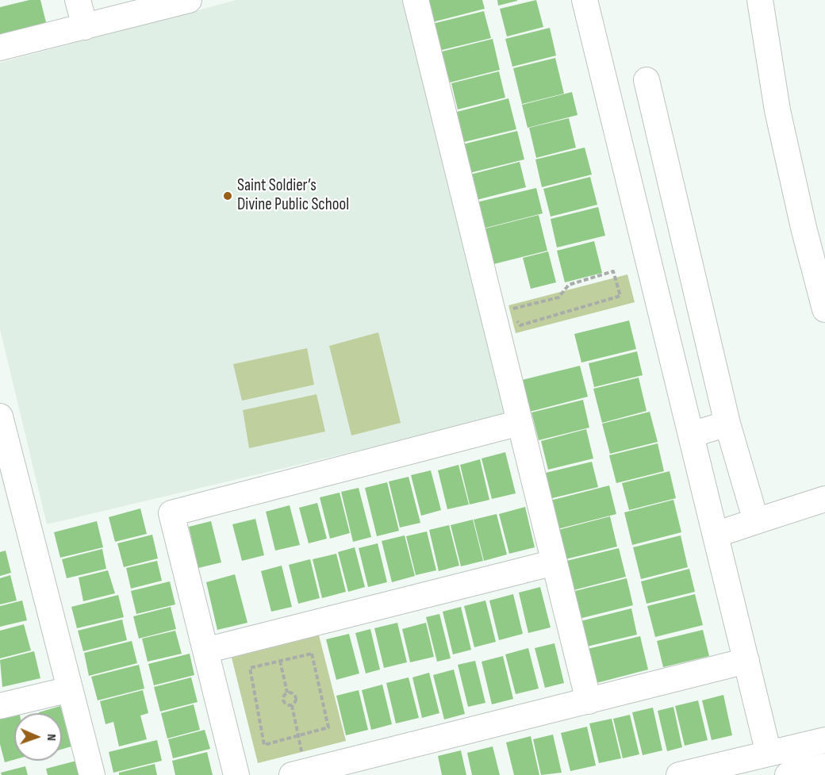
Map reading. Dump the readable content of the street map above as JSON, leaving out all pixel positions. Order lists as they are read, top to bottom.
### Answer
{
  "places": ["Saint Soldier’s Divine Public School"],
  "north": "right"
}
